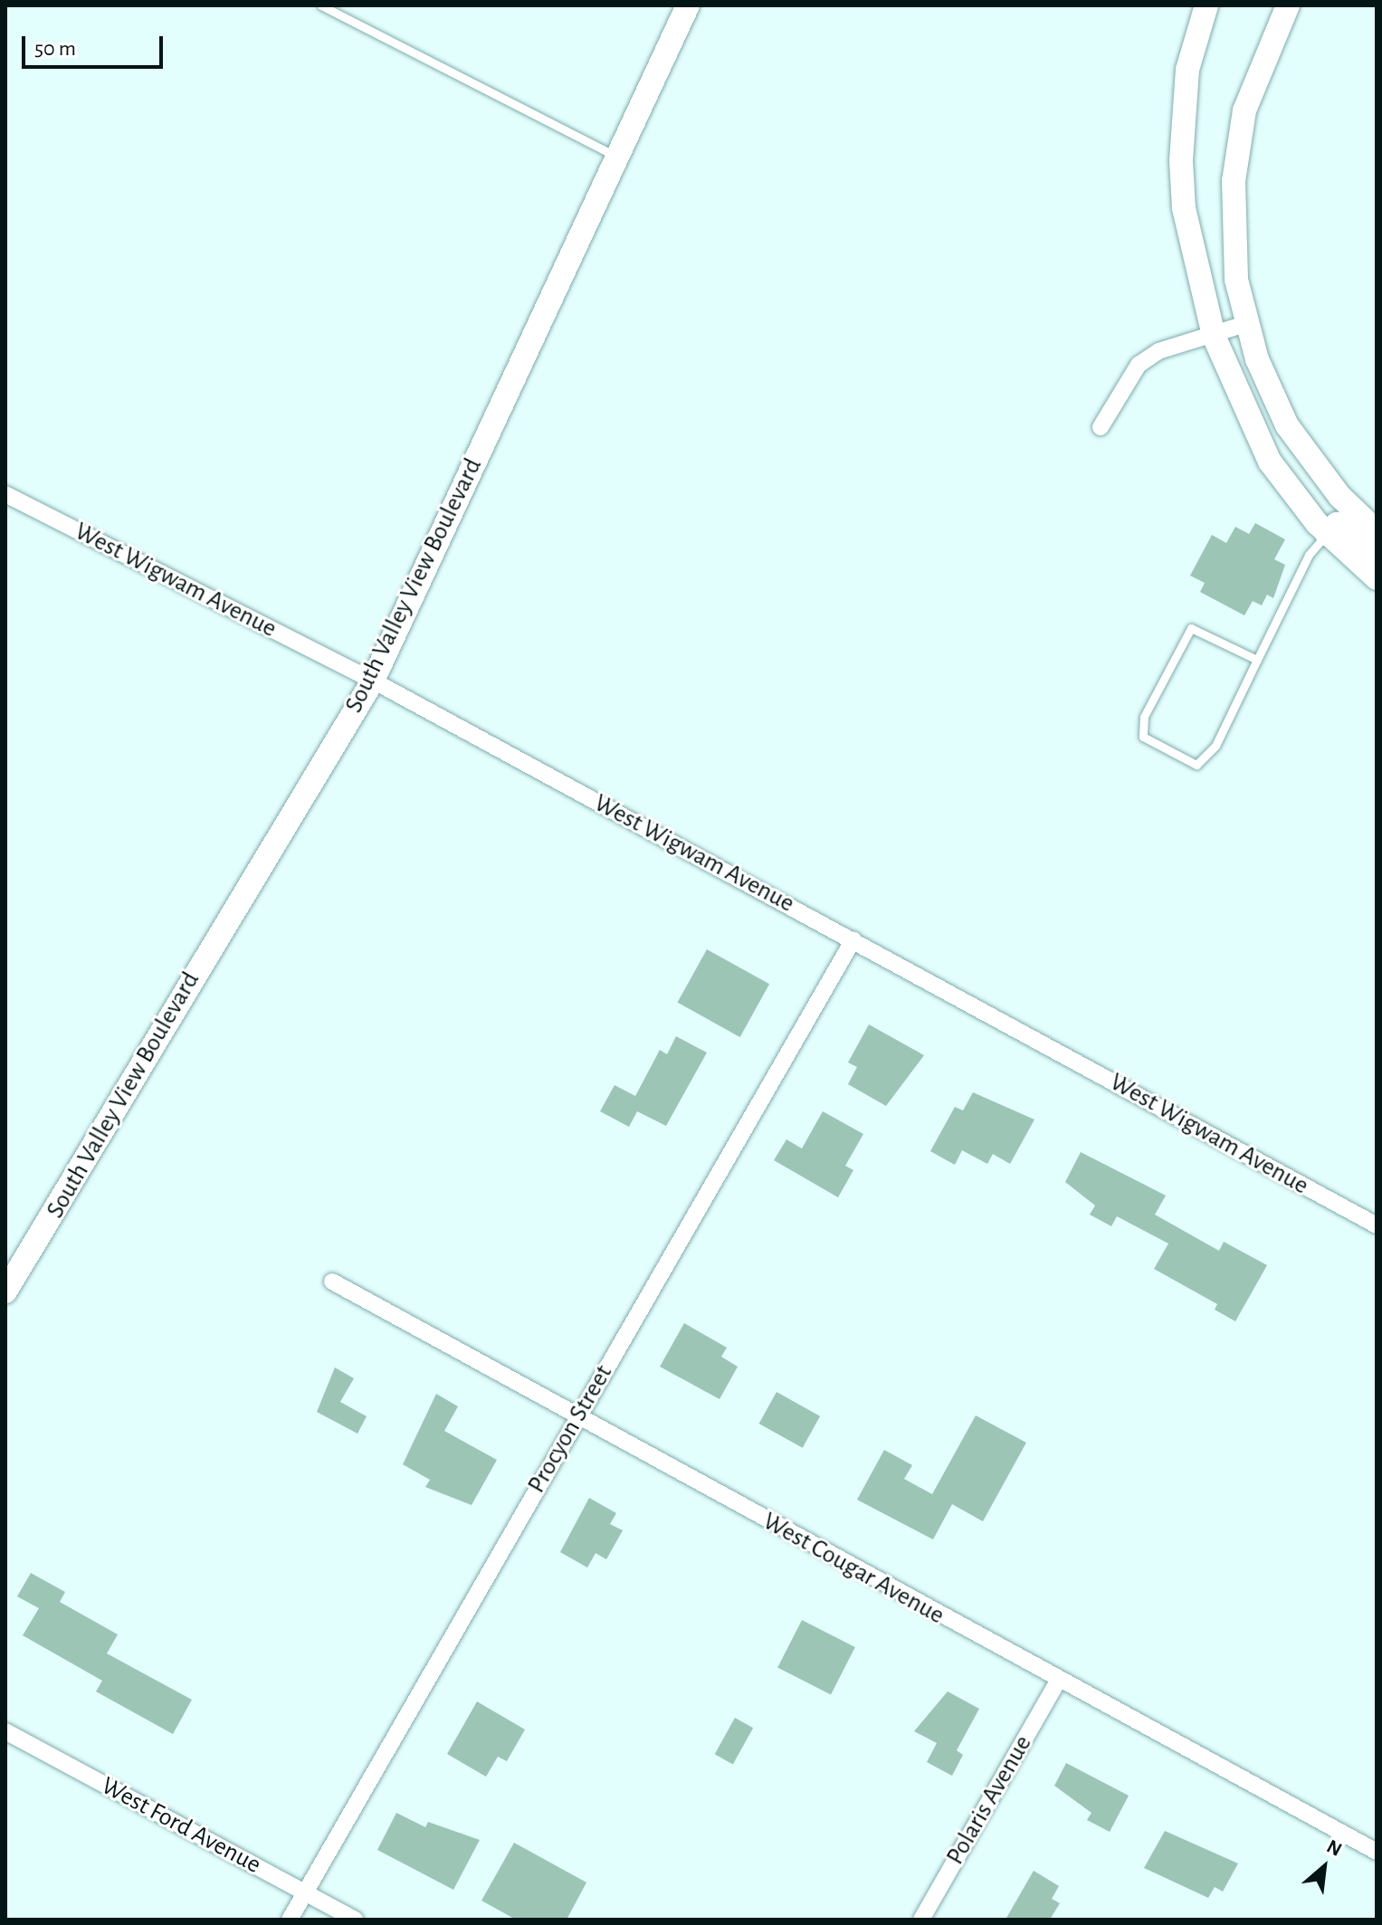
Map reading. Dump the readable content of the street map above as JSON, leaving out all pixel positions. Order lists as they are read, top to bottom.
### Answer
{
  "streets": {
    "main road": ["South Valley View Boulevard"],
    "street": [
      "West Wigwam Avenue",
      "Procyon Street",
      "West Cougar Avenue",
      "Polaris Avenue",
      "West Ford Avenue"
    ]
  },
  "crossings": [
    ["West Wigwam Avenue", "South Valley View Boulevard"],
    ["West Wigwam Avenue", "Procyon Street"],
    ["Procyon Street", "West Cougar Avenue"],
    ["Procyon Street", "West Ford Avenue"],
    ["West Cougar Avenue", "Polaris Avenue"]
  ],
  "scale_bar": "50 m",
  "north": "top right"
}
